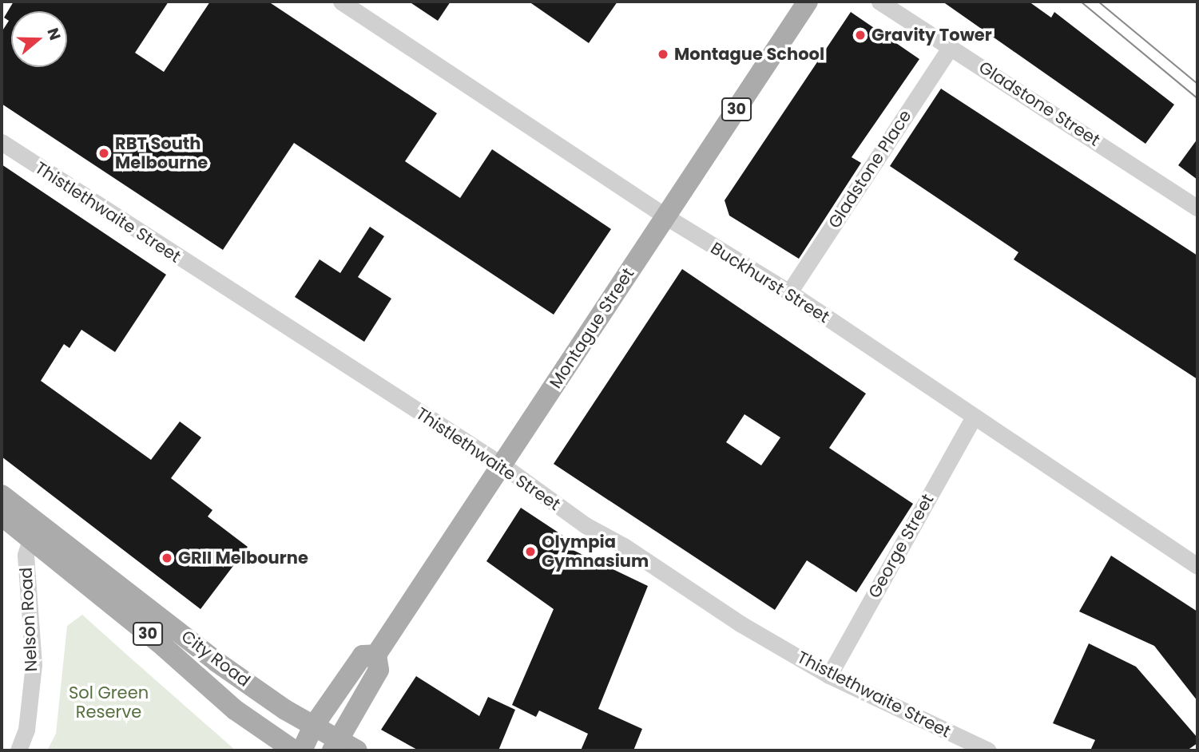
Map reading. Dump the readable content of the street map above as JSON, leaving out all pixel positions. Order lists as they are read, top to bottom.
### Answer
{
  "streets": {
    "main road": ["30", "Montague Street", "City Road"],
    "street": [
      "Gladstone Street",
      "Gladstone Place",
      "Thistlethwaite Street",
      "Buckhurst Street",
      "George Street",
      "Nelson Road"
    ]
  },
  "crossings": [
    ["Gladstone Street", "Gladstone Place"],
    ["Gladstone Place", "Buckhurst Street"],
    ["Thistlethwaite Street", "Montague Street"],
    ["Thistlethwaite Street", "George Street"],
    ["Buckhurst Street", "Montague Street"],
    ["Buckhurst Street", "George Street"],
    ["Montague Street", "City Road"],
    ["Nelson Road", "City Road"]
  ],
  "parks": ["Sol Green Reserve"],
  "places": [
    "Gravity Tower",
    "Montague School",
    "RBT South Melbourne",
    "Olympia Gymnasium",
    "GRII Melbourne"
  ],
  "north": "right"
}
